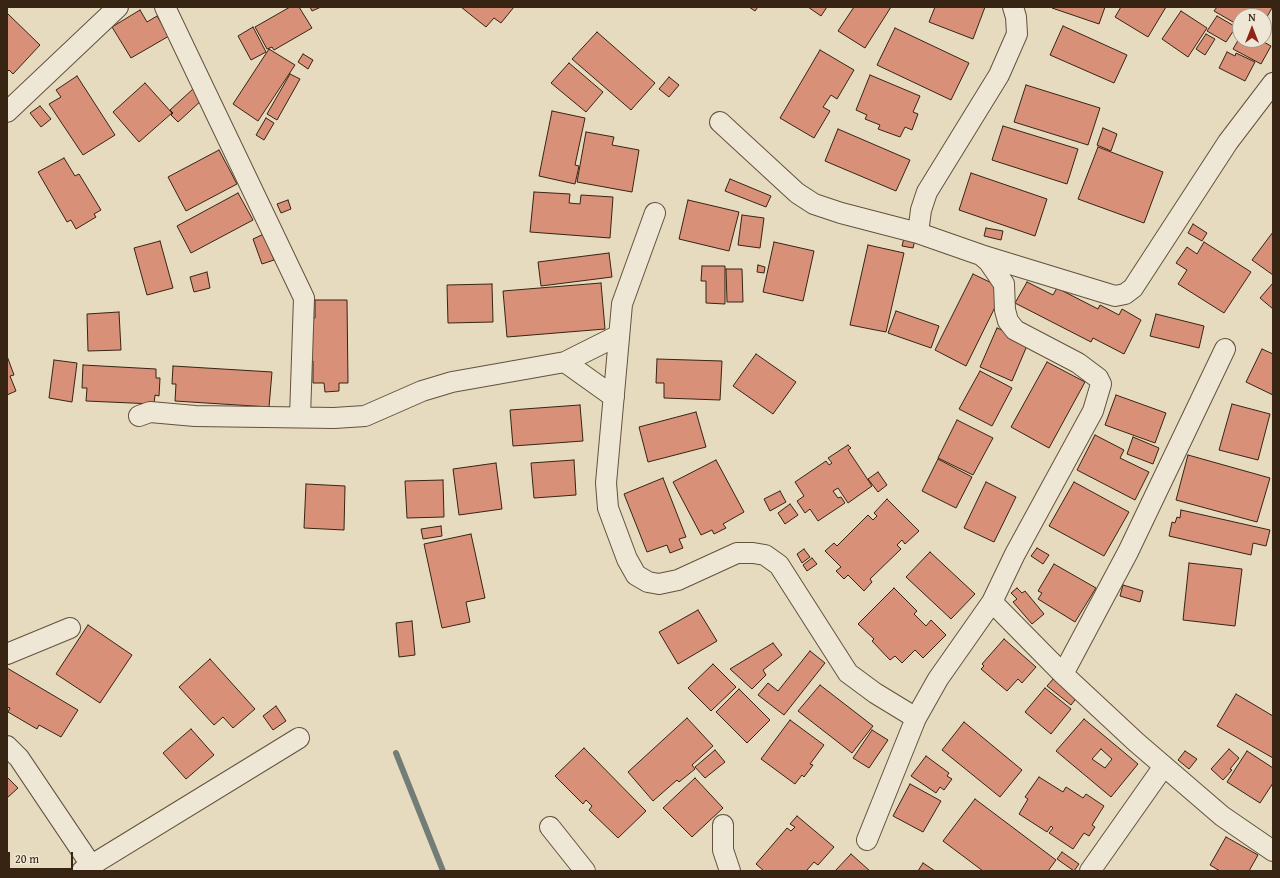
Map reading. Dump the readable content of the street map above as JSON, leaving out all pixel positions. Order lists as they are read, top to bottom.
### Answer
{
  "scale_bar": "20 m",
  "north": "top"
}
